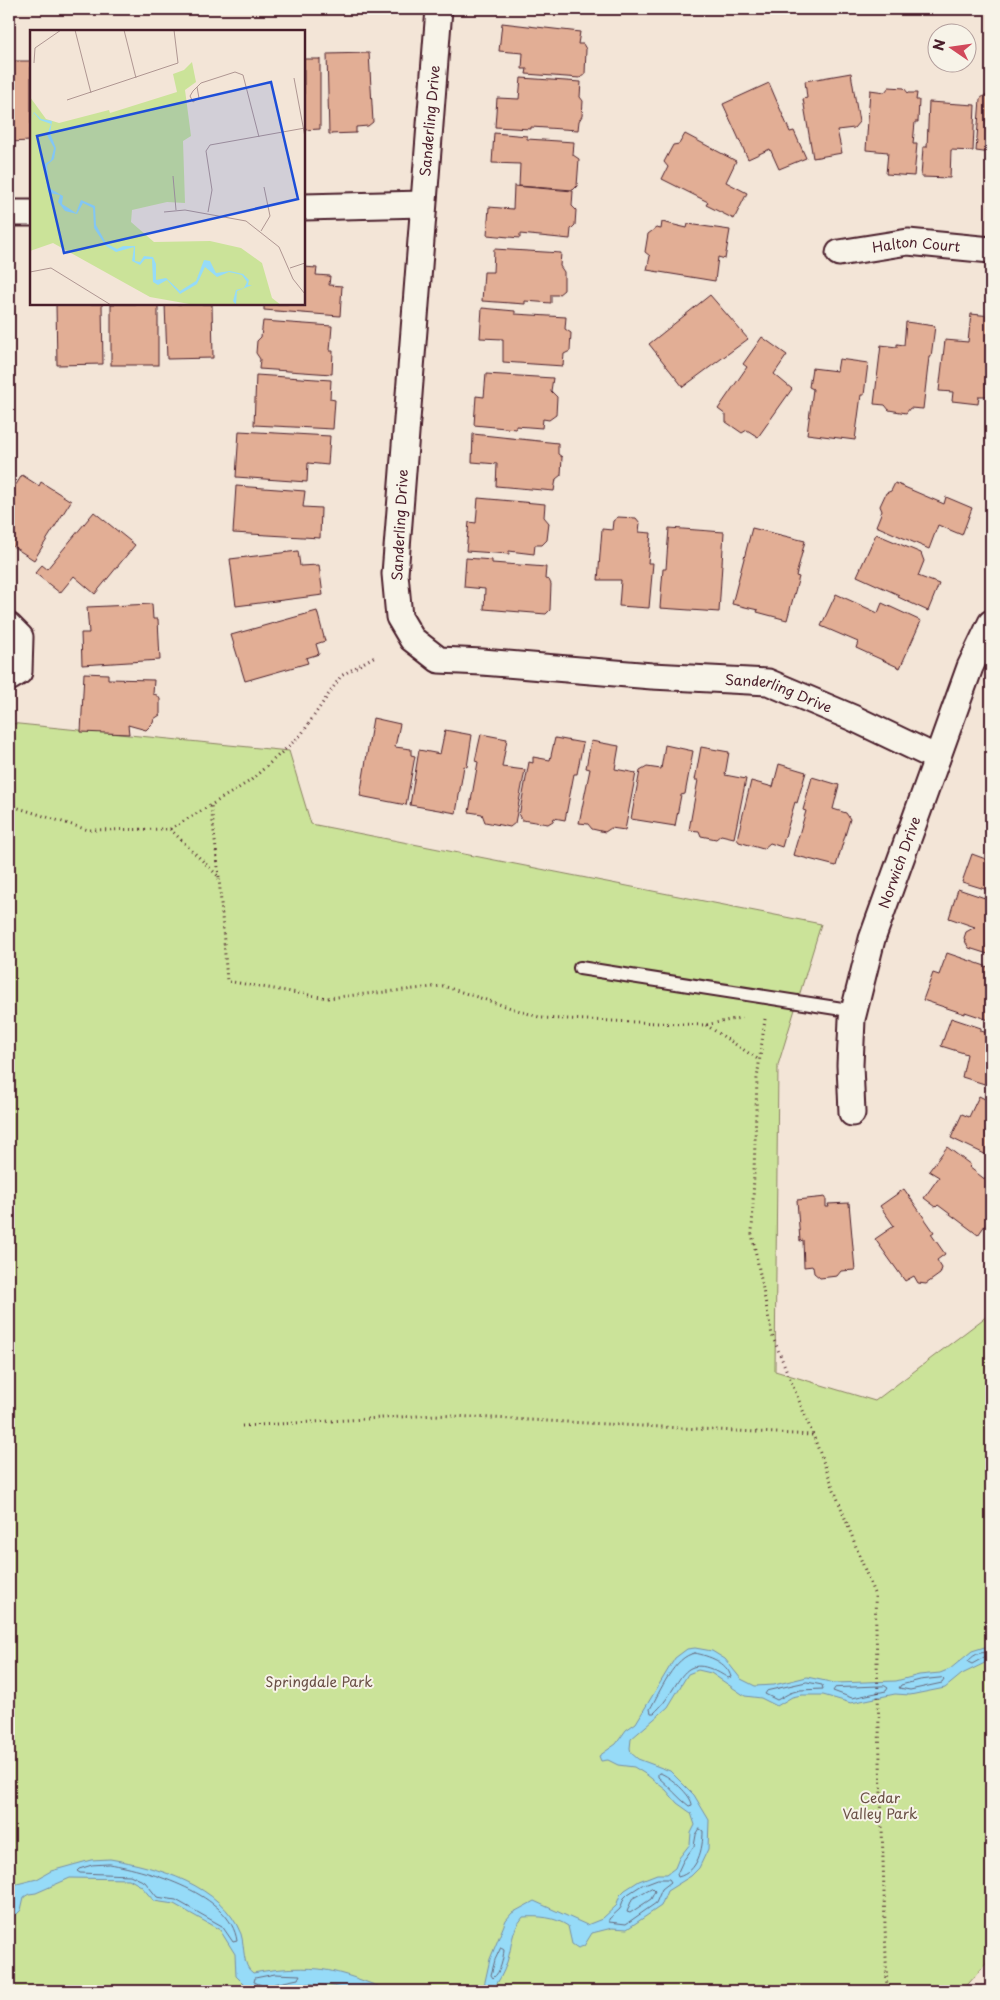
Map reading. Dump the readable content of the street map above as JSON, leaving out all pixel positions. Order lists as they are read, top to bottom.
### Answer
{
  "streets": {
    "street": ["Sanderling Drive", "Halton Court", "Norwich Drive"]
  },
  "crossings": [
    ["Sanderling Drive", "Norwich Drive"]
  ],
  "parks": ["Springdale Park", "Cedar Valley Park"],
  "north": "left"
}
